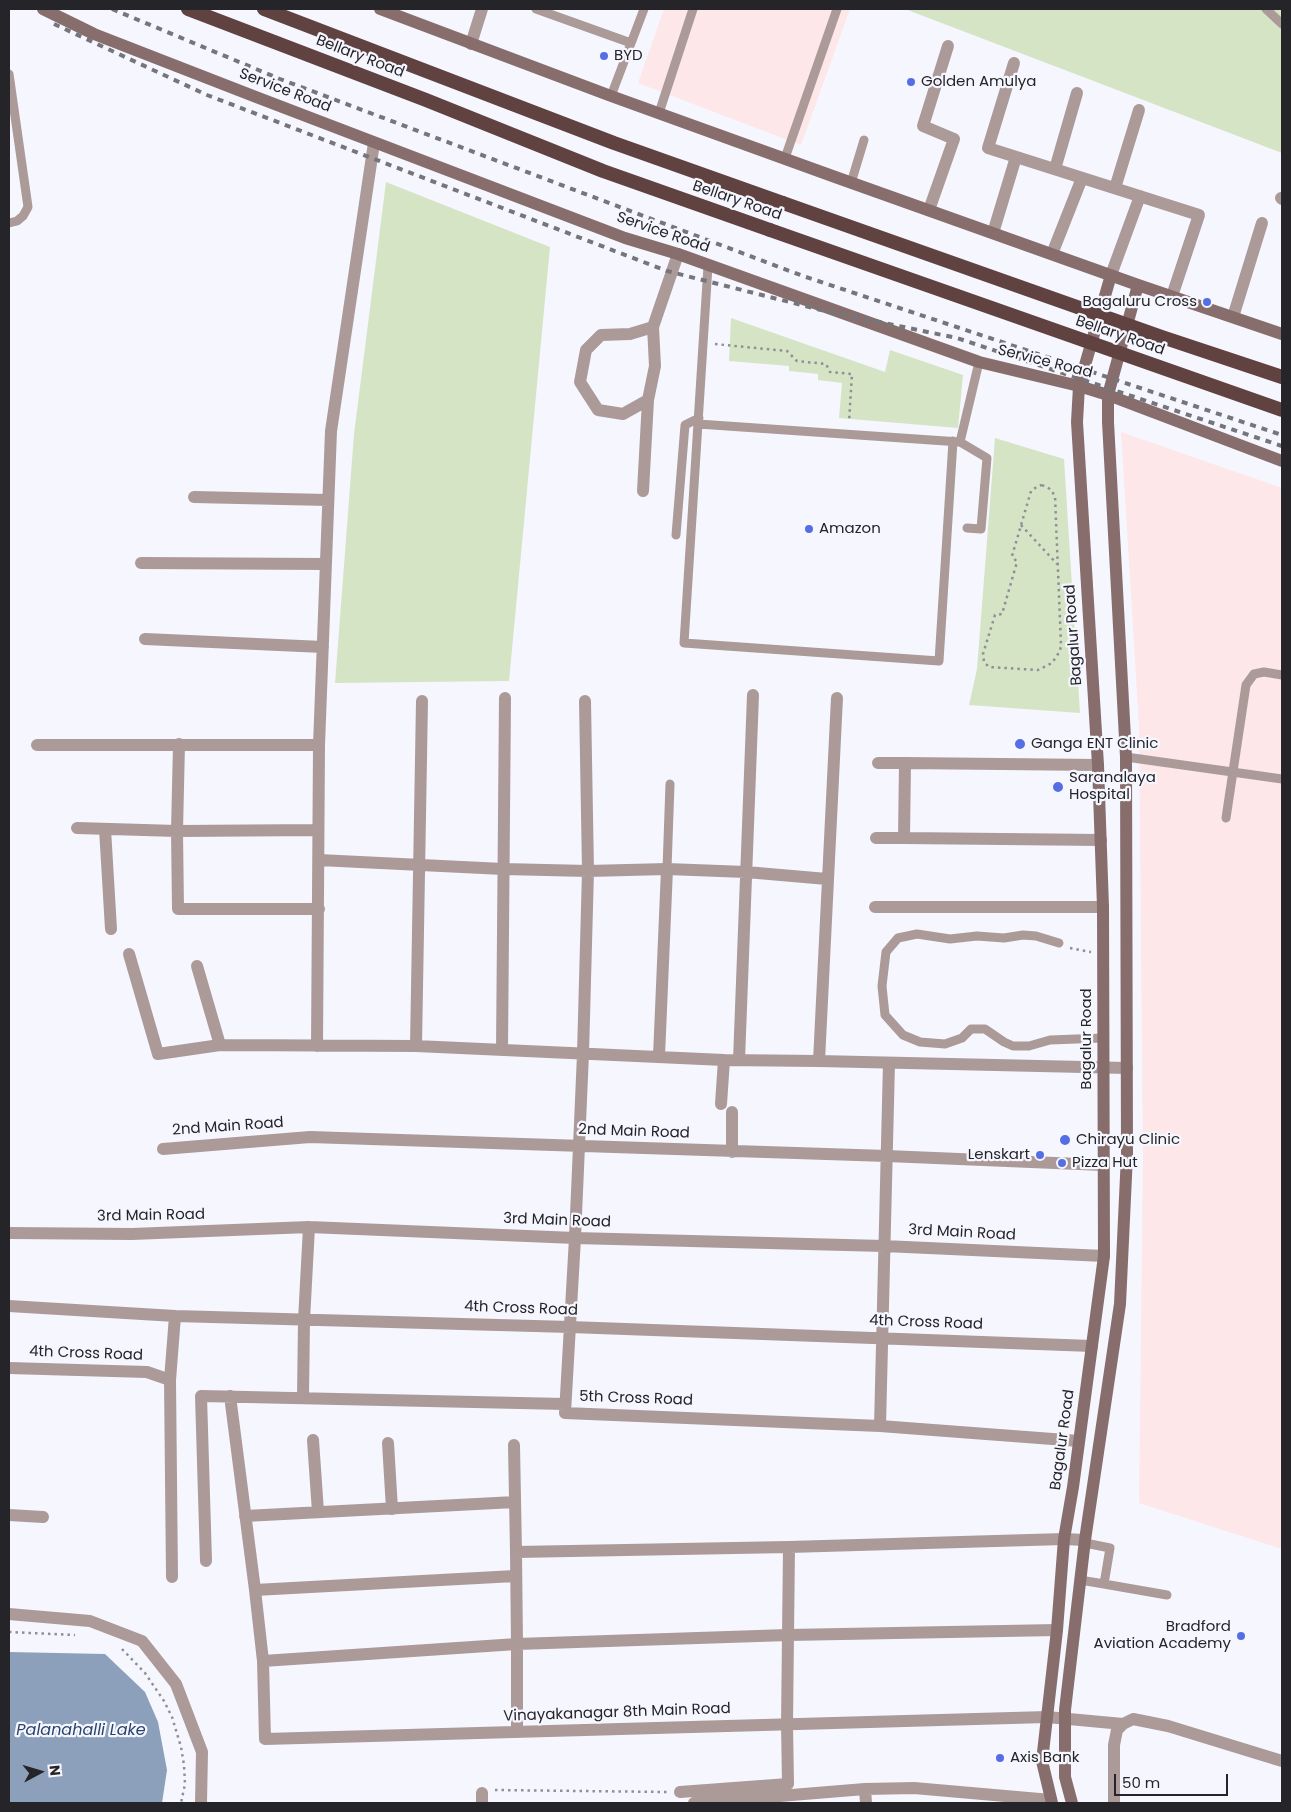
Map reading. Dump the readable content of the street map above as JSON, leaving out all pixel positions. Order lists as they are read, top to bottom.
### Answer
{
  "streets": {
    "highway": ["Bellary Road"],
    "main road": ["Service Road", "Bagalur Road"],
    "street": [
      "2nd Main Road",
      "3rd Main Road",
      "4th Cross Road",
      "5th Cross Road",
      "Vinayakanagar 8th Main Road"
    ]
  },
  "crossings": [
    ["Service Road", "Bagalur Road"],
    ["Bagalur Road", "2nd Main Road"],
    ["Bagalur Road", "3rd Main Road"],
    ["Bagalur Road", "4th Cross Road"],
    ["Bagalur Road", "5th Cross Road"],
    ["Bagalur Road", "Vinayakanagar 8th Main Road"]
  ],
  "water": ["Palanahalli Lake"],
  "places": [
    "BYD",
    "Golden Amulya",
    "Bagaluru Cross",
    "Amazon",
    "Ganga ENT Clinic",
    "Saranalaya Hospital",
    "Chirayu Clinic",
    "Lenskart",
    "Pizza Hut",
    "Bradford Aviation Academy",
    "Axis Bank"
  ],
  "scale_bar": "50 m",
  "north": "right"
}
